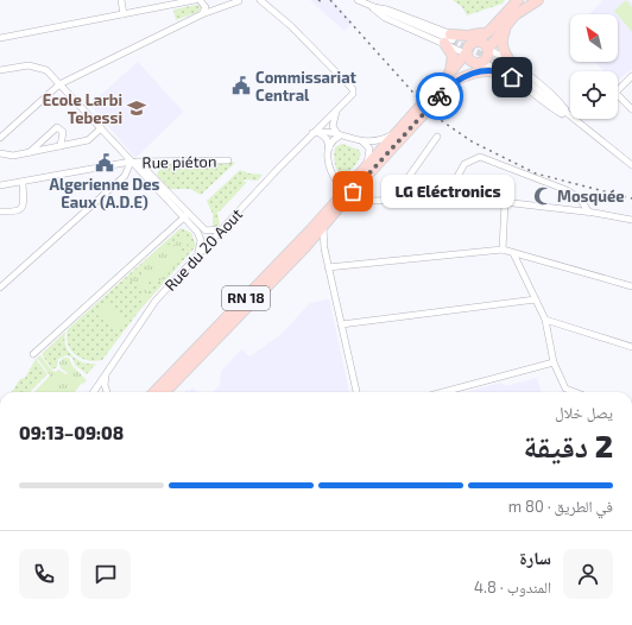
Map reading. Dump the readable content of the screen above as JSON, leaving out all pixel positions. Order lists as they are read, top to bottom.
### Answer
{
  "streets": {
    "main road": ["RN 18"],
    "street": ["Rue piéton", "Rue du 20 Aout"]
  },
  "places": {
    "public building": ["Commissariat Central", "Algerienne Des Eaux (A.D.E)"],
    "school or university": ["Ecole Larbi Tebessi"],
    "other": ["LG Eléctronics"],
    "mosque": ["Mosquée"]
  },
  "north": "top left",
  "page": {
    "bubble": "LG Eléctronics",
    "heading": ["2 دقيقة", "يصل خلال", "09:08–09:13"],
    "panel": ["سارة", "المندوب · 4.8"],
    "bar": "في الطريق · 80 m"
  }
}
